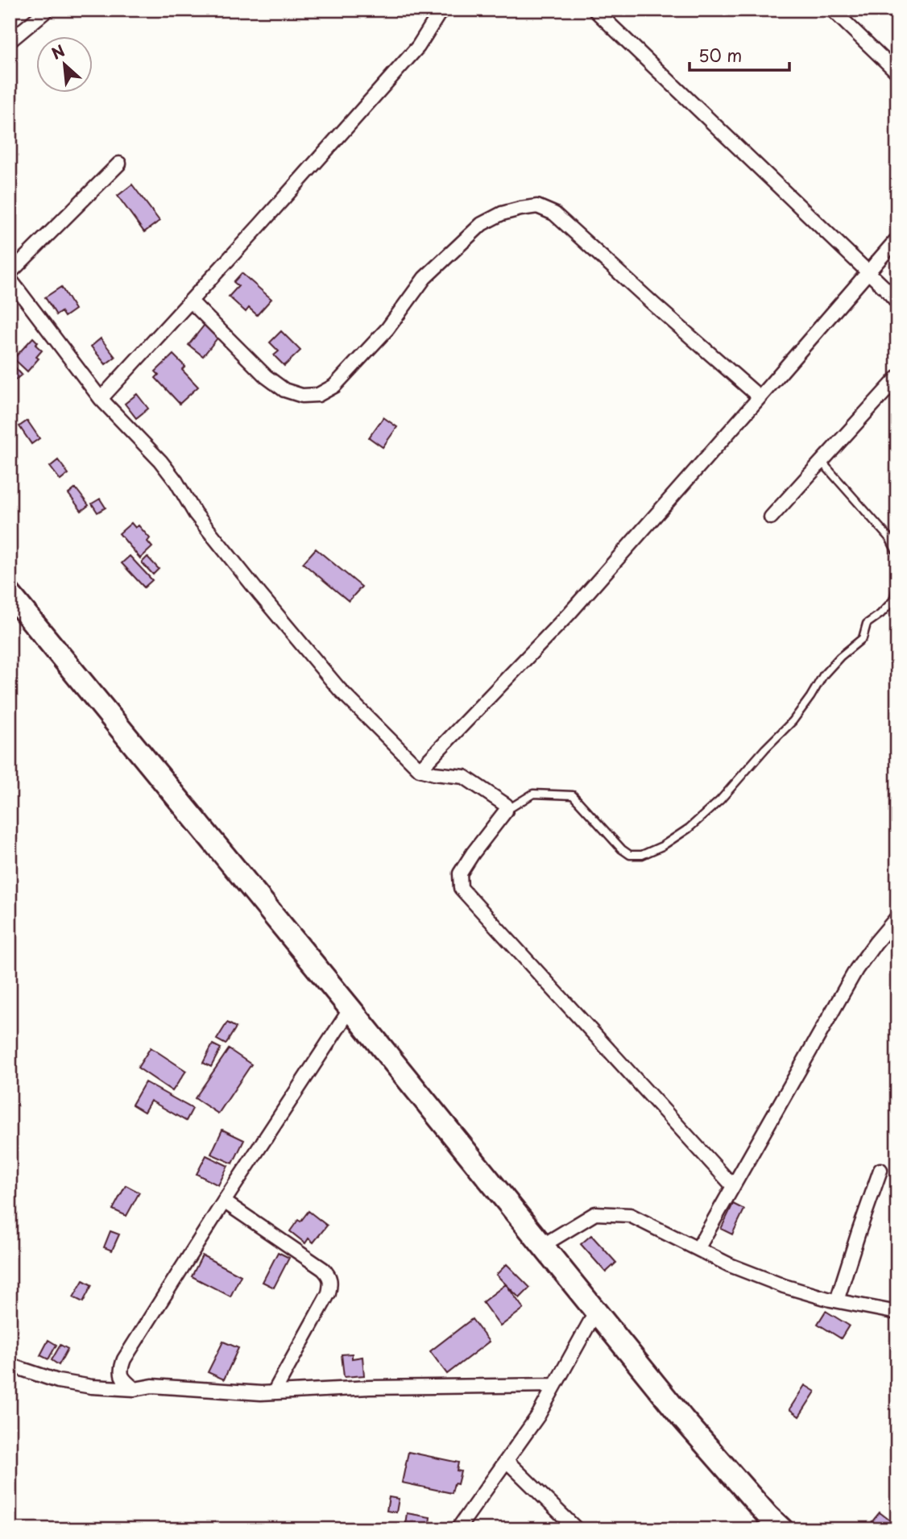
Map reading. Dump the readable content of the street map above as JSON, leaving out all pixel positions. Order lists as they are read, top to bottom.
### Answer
{
  "scale_bar": "50 m",
  "north": "top left"
}
